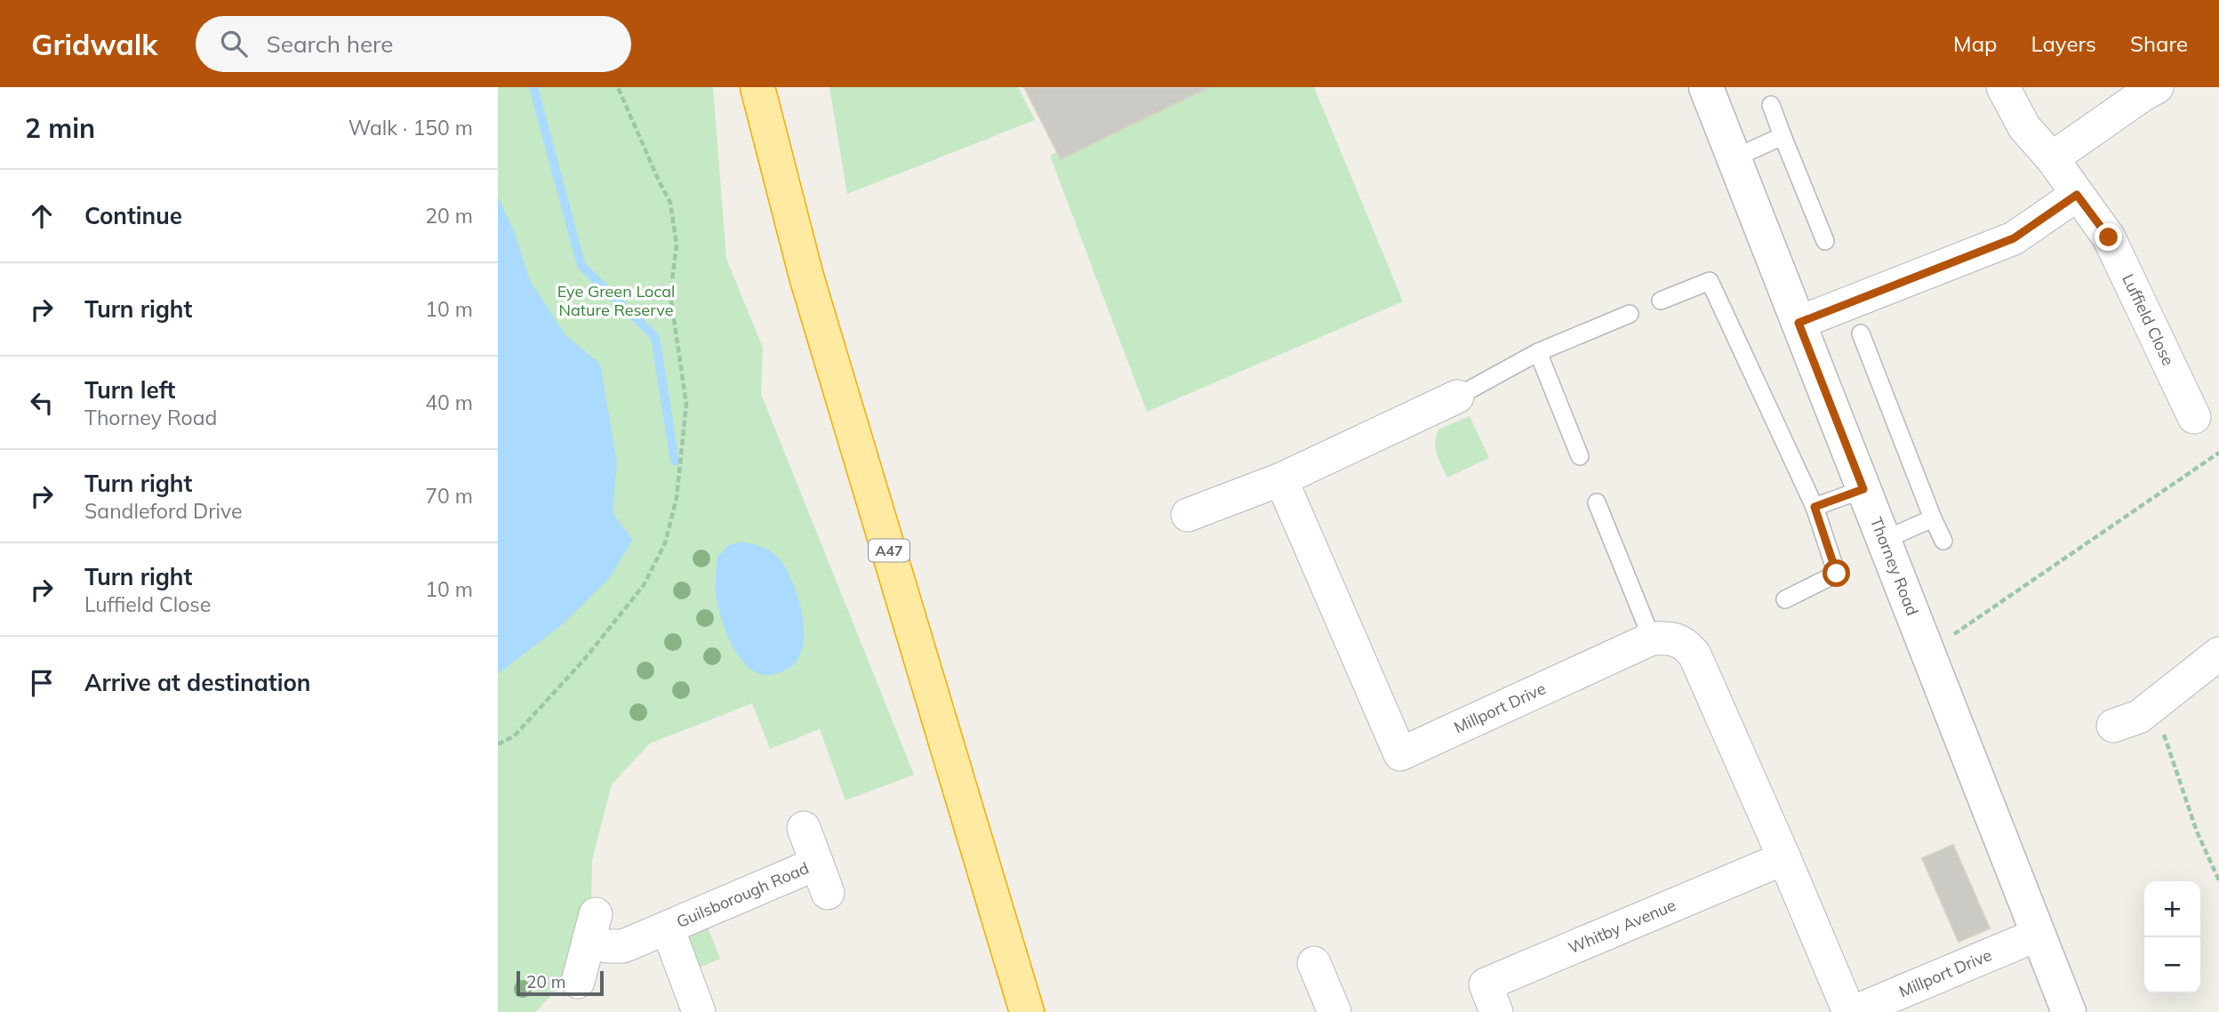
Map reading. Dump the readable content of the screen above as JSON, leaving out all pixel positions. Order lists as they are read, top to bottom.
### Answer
{
  "streets": {
    "highway": ["A47"],
    "street": [
      "Luffield Close",
      "Thorney Road",
      "Millport Drive",
      "Guilsborough Road",
      "Whitby Avenue"
    ]
  },
  "crossings": [
    ["Thorney Road", "Millport Drive"],
    ["Millport Drive", "Whitby Avenue"]
  ],
  "parks": ["Eye Green Local Nature Reserve"],
  "scale_bar": "20 m",
  "page": {
    "header": "Gridwalk",
    "search": "Search here",
    "nav": ["Map", "Layers", "Share"],
    "heading": ["2 min", "Walk · 150 m"],
    "list": [
      ["Continue", "20 m"],
      ["Turn right", "10 m"],
      ["Turn left", "Thorney Road", "40 m"],
      ["Turn right", "Sandleford Drive", "70 m"],
      ["Turn right", "Luffield Close", "10 m"],
      "Arrive at destination"
    ],
    "map_buttons": ["+", "−"],
    "scale": "20 m"
  }
}
